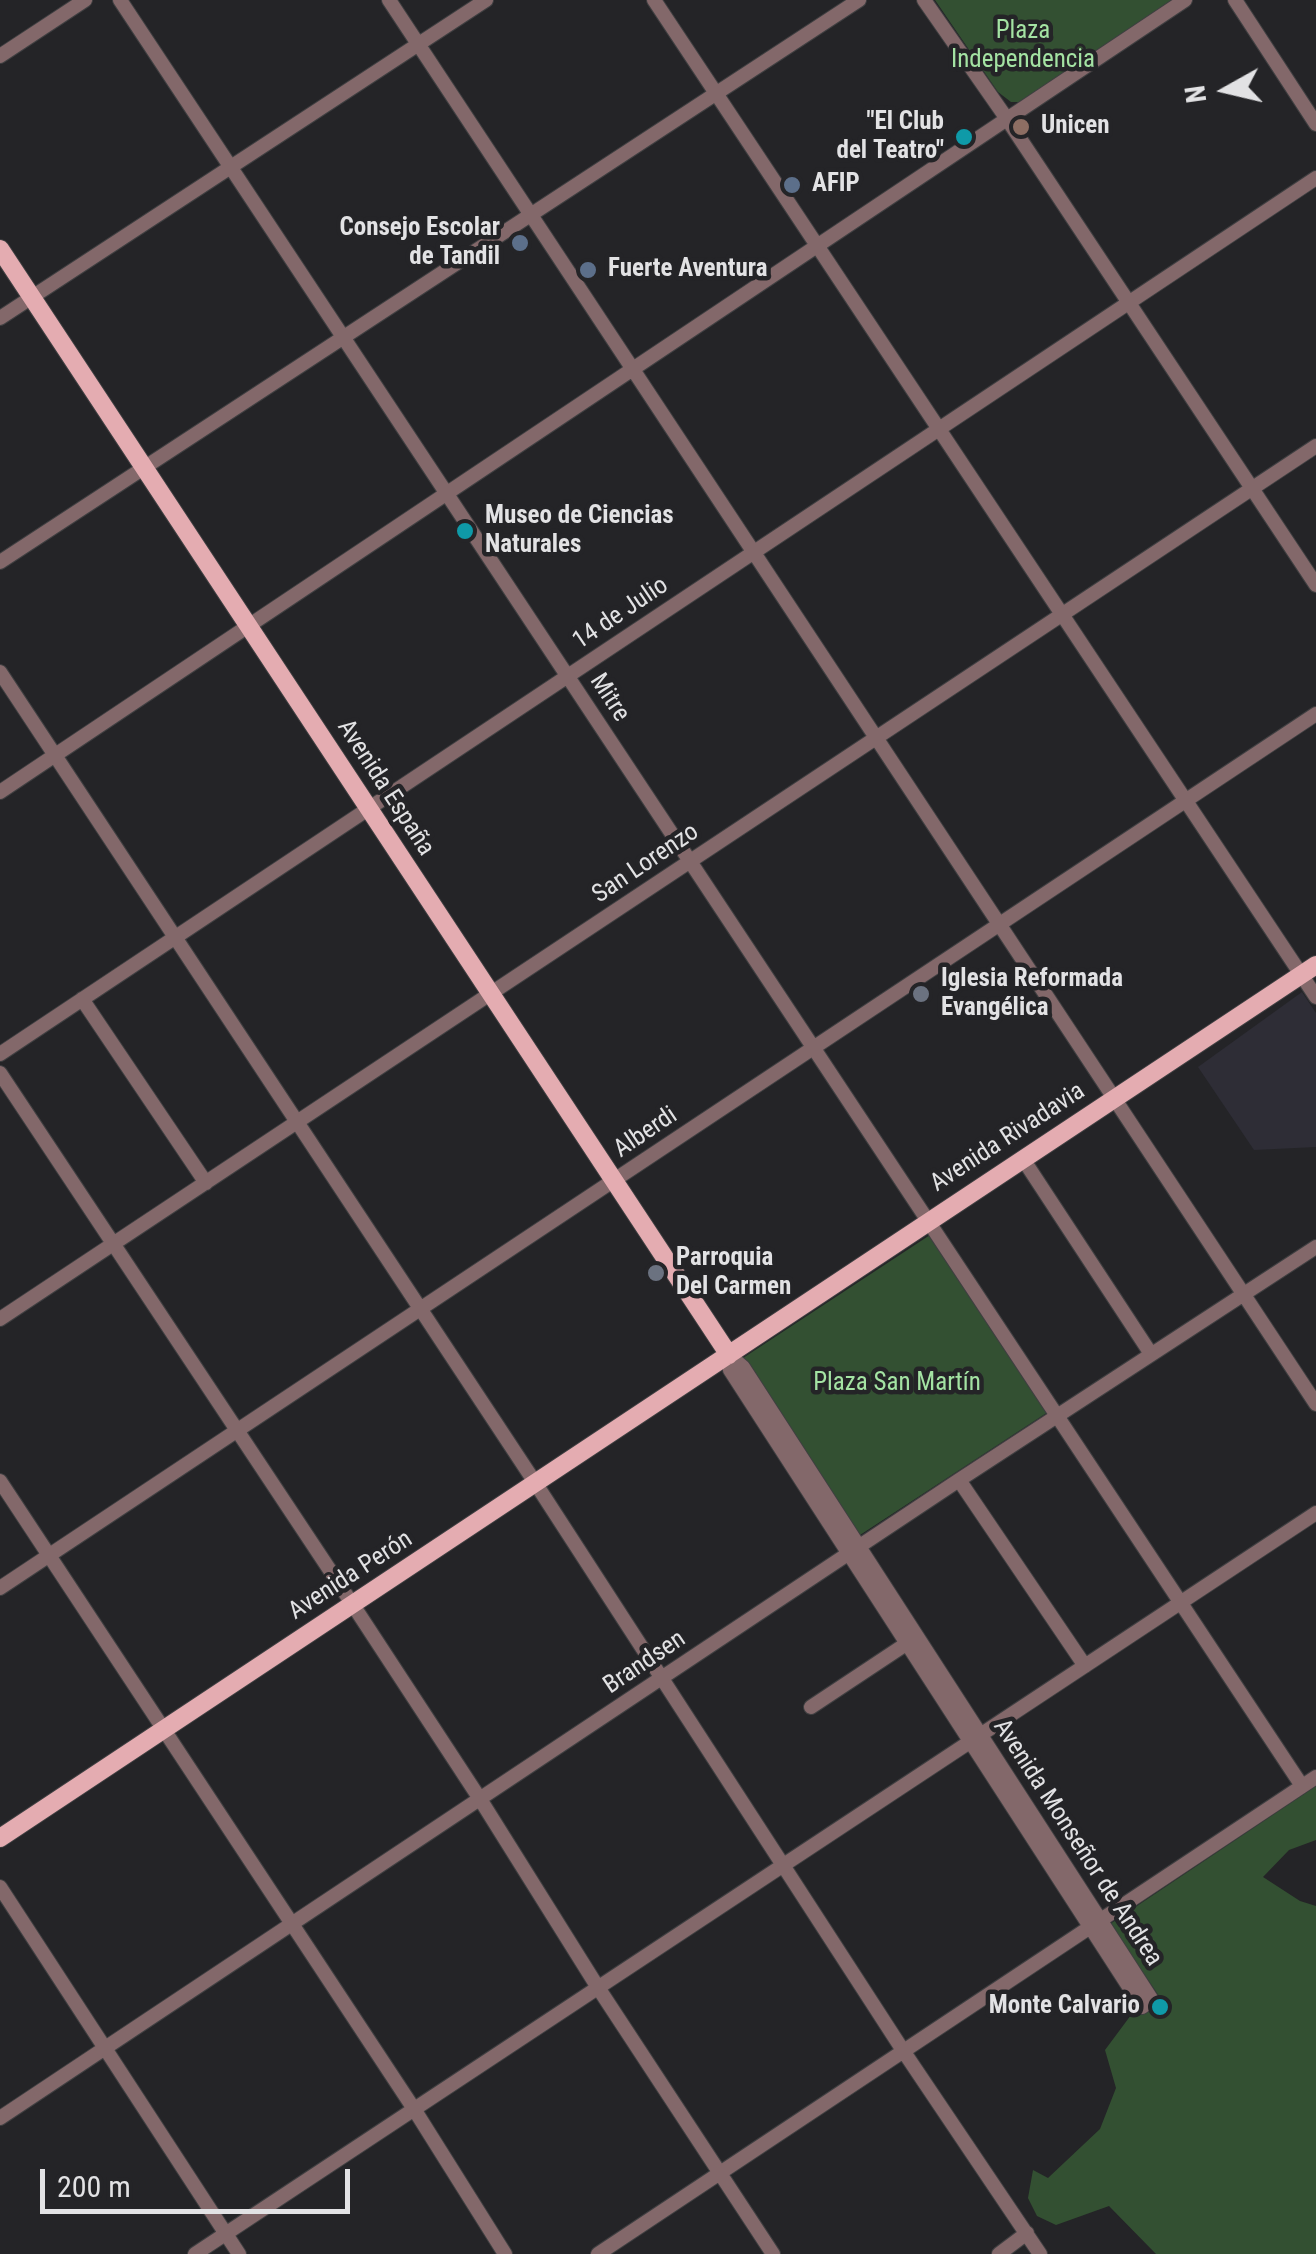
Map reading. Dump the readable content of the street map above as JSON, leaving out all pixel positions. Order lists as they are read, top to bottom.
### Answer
{
  "streets": {
    "main road": ["Avenida España", "Avenida Rivadavia", "Avenida Perón"],
    "street": [
      "14 de Julio",
      "Mitre",
      "San Lorenzo",
      "Alberdi",
      "Brandsen",
      "Avenida Monseñor de Andrea"
    ]
  },
  "crossings": [
    ["14 de Julio", "Mitre"],
    ["14 de Julio", "Avenida España"],
    ["Mitre", "San Lorenzo"],
    ["Mitre", "Alberdi"],
    ["Mitre", "Avenida Rivadavia"],
    ["Mitre", "Brandsen"],
    ["Avenida España", "San Lorenzo"],
    ["Avenida España", "Alberdi"],
    ["Avenida España", "Avenida Rivadavia"],
    ["Avenida España", "Avenida Perón"],
    ["Avenida España", "Avenida Monseñor de Andrea"],
    ["Avenida Rivadavia", "Avenida Perón"],
    ["Avenida Rivadavia", "Avenida Monseñor de Andrea"],
    ["Avenida Perón", "Avenida Monseñor de Andrea"],
    ["Brandsen", "Avenida Monseñor de Andrea"]
  ],
  "parks": ["Plaza Independencia", "Plaza San Martín"],
  "places": [
    "Unicen",
    "\"El Club del Teatro\"",
    "AFIP",
    "Consejo Escolar de Tandil",
    "Fuerte Aventura",
    "Museo de Ciencias Naturales",
    "Iglesia Reformada Evangélica",
    "Parroquia Del Carmen",
    "Monte Calvario"
  ],
  "scale_bar": "200 m",
  "north": "left"
}
